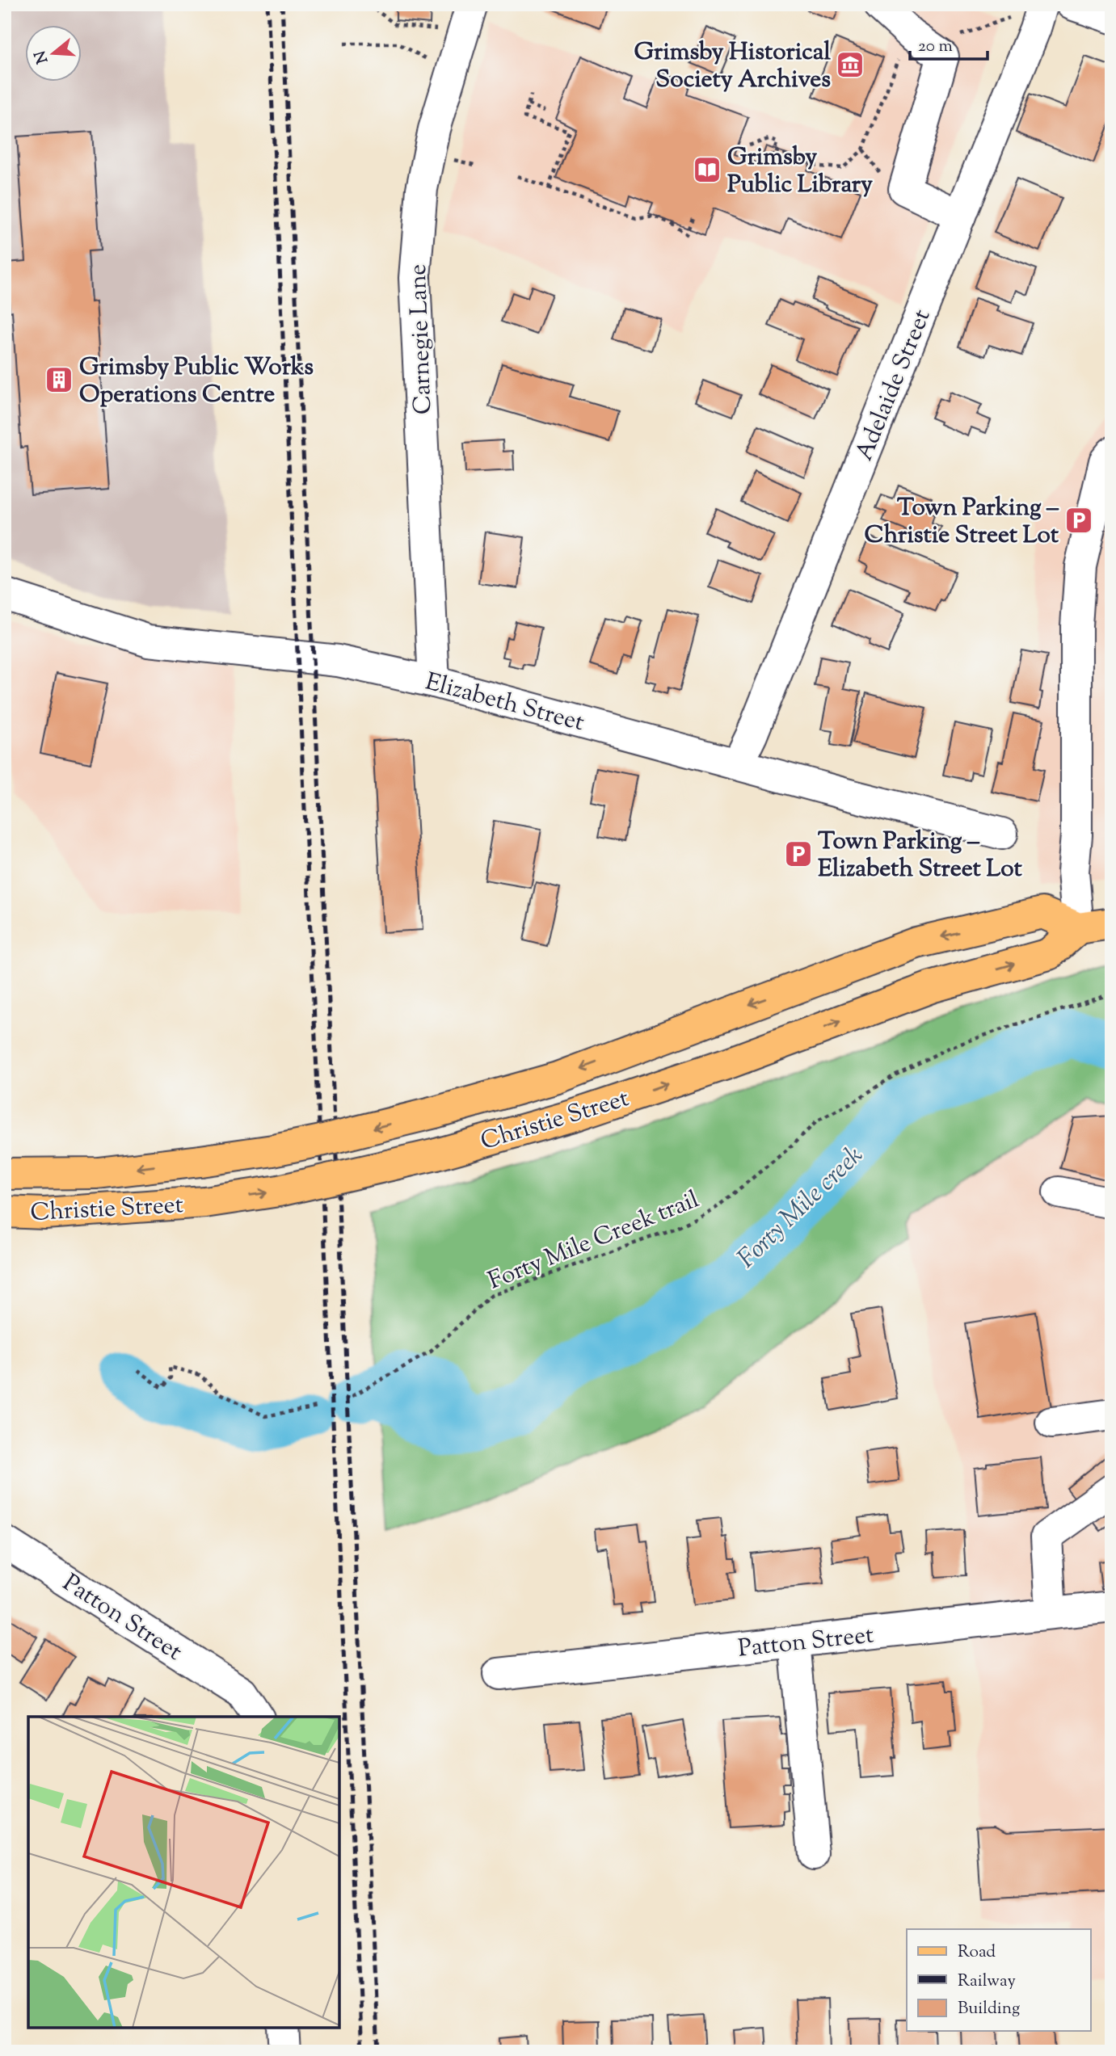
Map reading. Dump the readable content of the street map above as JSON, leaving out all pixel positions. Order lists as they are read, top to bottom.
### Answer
{
  "streets": {
    "main road": ["Christie Street"],
    "street": [
      "Carnegie Lane",
      "Adelaide Street",
      "Elizabeth Street",
      "Patton Street"
    ],
    "path": ["Forty Mile Creek trail"]
  },
  "crossings": [
    ["Carnegie Lane", "Elizabeth Street"],
    ["Adelaide Street", "Elizabeth Street"]
  ],
  "water": ["Forty Mile creek"],
  "places": {
    "museum": ["Grimsby Historical Society Archives"],
    "library": ["Grimsby Public Library"],
    "building": ["Grimsby Public Works Operations Centre"],
    "parking": ["Town Parking – Christie Street Lot", "Town Parking – Elizabeth Street Lot"]
  },
  "legend": ["Road", "Railway", "Building"],
  "scale_bar": "20 m",
  "north": "left"
}
